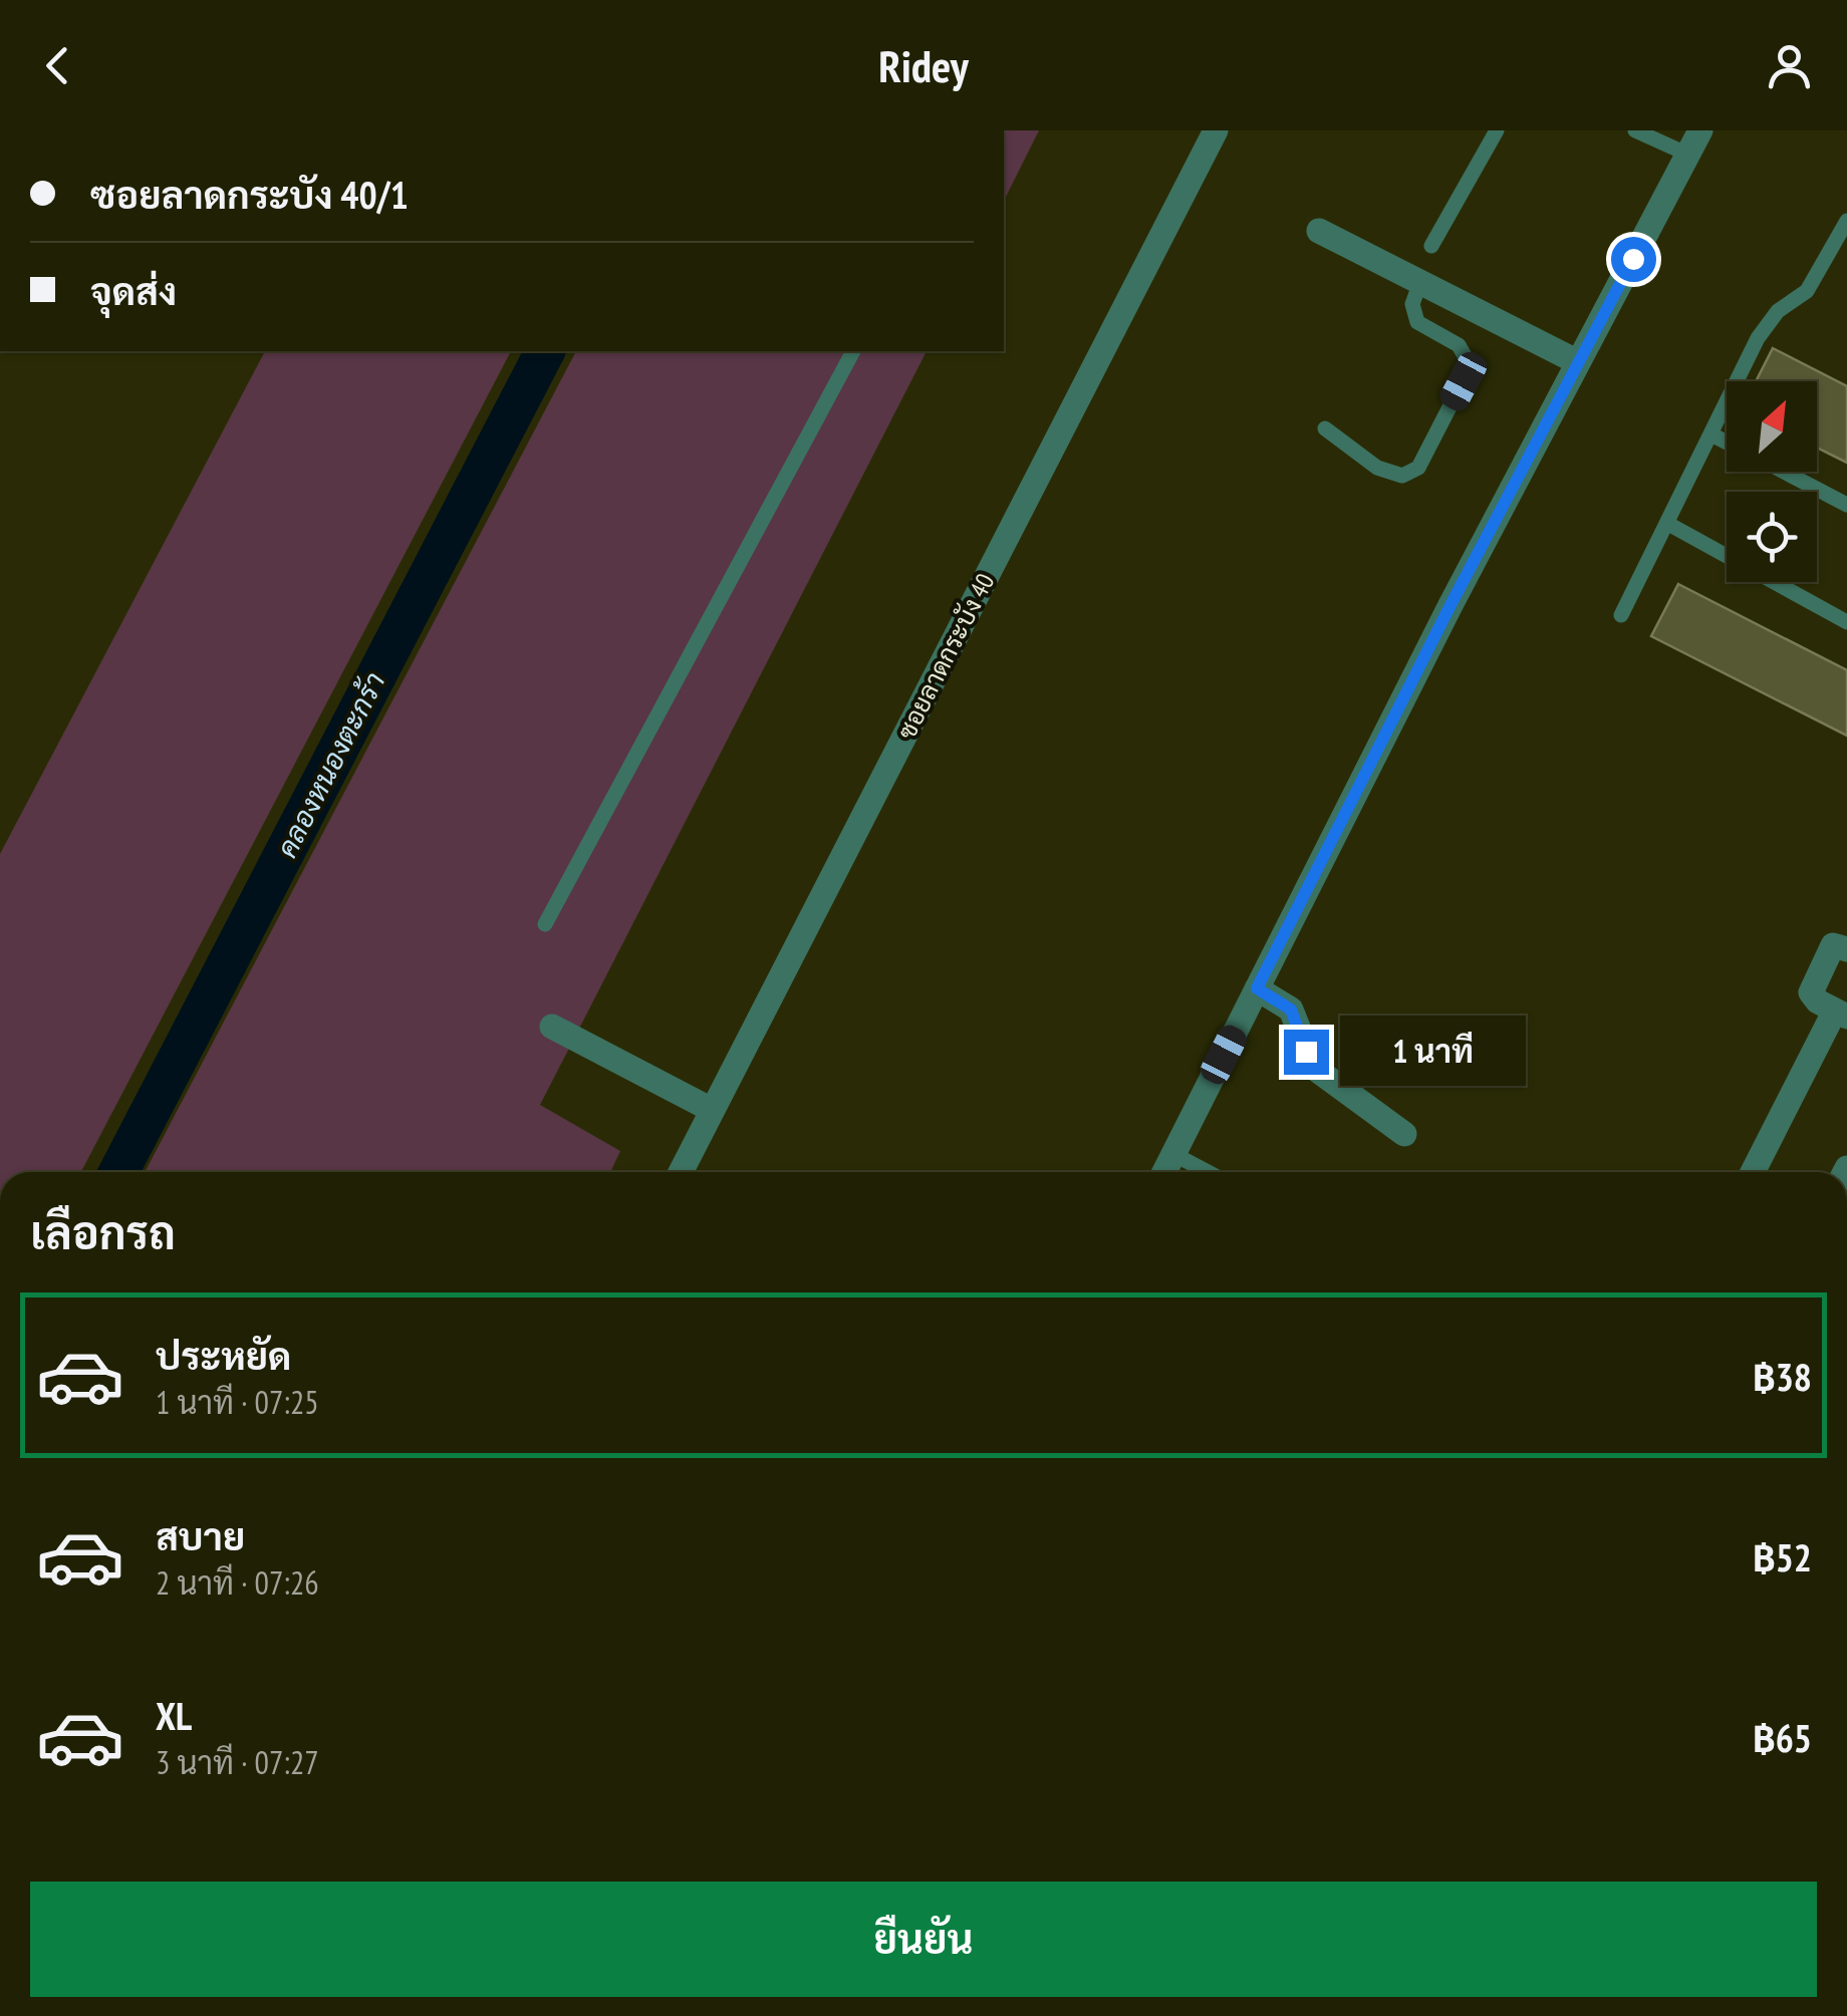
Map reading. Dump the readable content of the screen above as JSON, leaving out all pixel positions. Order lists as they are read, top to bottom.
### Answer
{
  "streets": {
    "street": ["ซอยลาดกระบัง 40"]
  },
  "water": ["คลองหนองตะกร้า"],
  "north": "top right",
  "page": {
    "header": "Ridey",
    "banner": ["ซอยลาดกระบัง 40/1", "จุดส่ง"],
    "bubble": "1 นาที",
    "heading": "เลือกรถ",
    "list": [
      {
        "name": "ประหยัด",
        "note": "1 นาที · 07:25",
        "value": "฿38"
      },
      {
        "name": "สบาย",
        "note": "2 นาที · 07:26",
        "value": "฿52"
      },
      {
        "name": "XL",
        "note": "3 นาที · 07:27",
        "value": "฿65"
      }
    ],
    "buttons": "ยืนยัน"
  }
}
